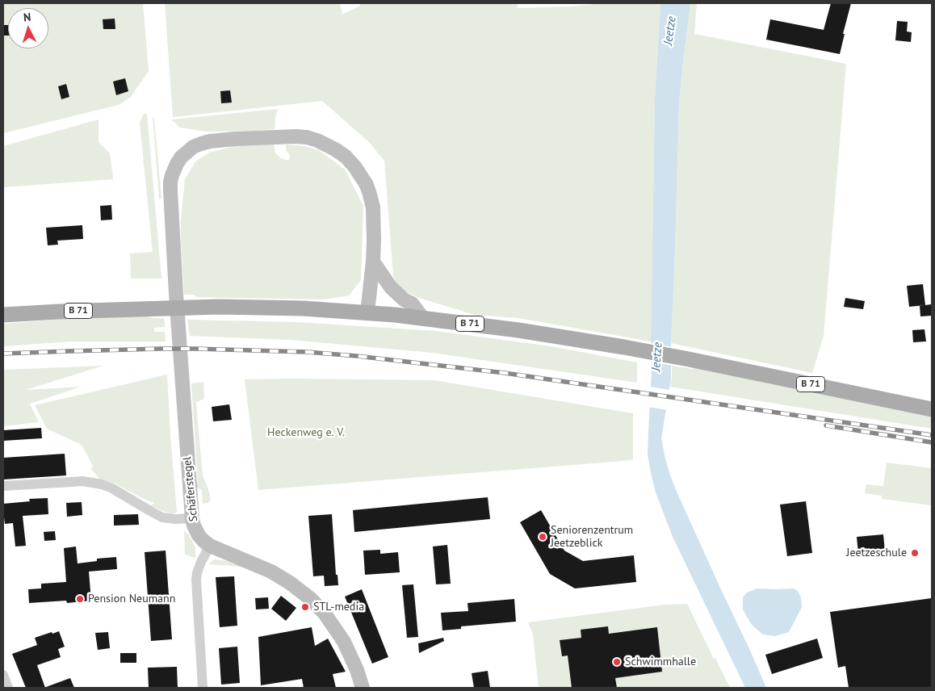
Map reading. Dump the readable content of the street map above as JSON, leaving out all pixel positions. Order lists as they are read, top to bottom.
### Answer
{
  "streets": {
    "main road": ["B 71", "Schäferstegel"]
  },
  "crossings": [
    ["B 71", "Schäferstegel"]
  ],
  "water": ["Jeetze"],
  "parks": ["Heckenweg e. V."],
  "places": [
    "Seniorenzentrum Jeetzeblick",
    "Jeetzeschule",
    "Pension Neumann",
    "STL-media",
    "Schwimmhalle"
  ],
  "north": "top"
}
